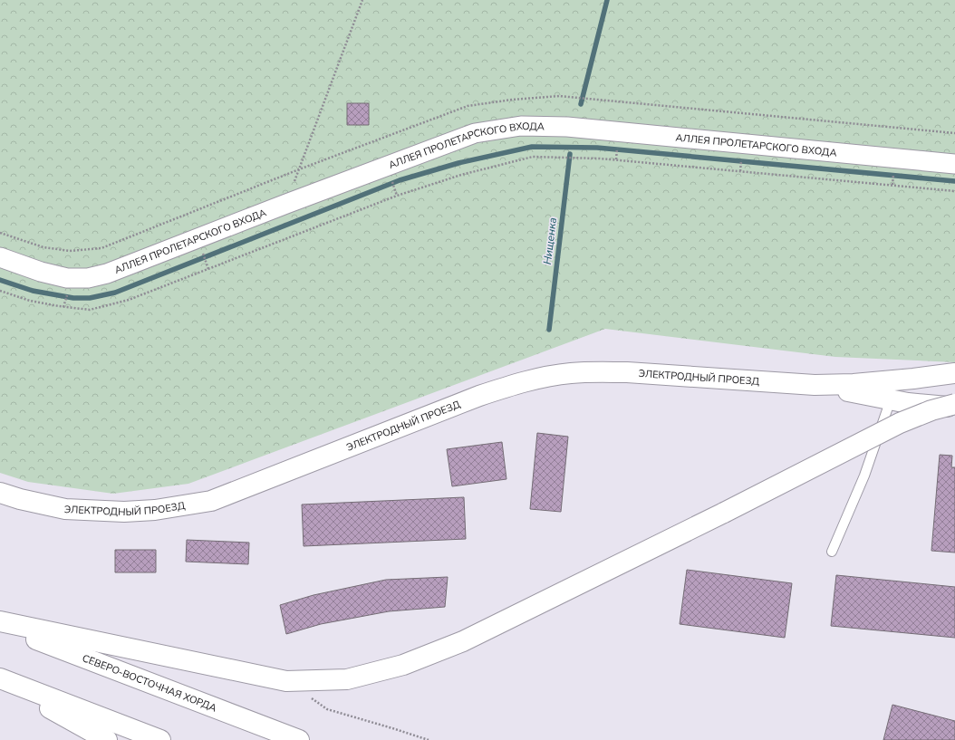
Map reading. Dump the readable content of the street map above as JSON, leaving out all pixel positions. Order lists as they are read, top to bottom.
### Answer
{
  "streets": {
    "main road": ["ЭЛЕКТРОДНЫЙ ПРОЕЗД", "СЕВЕРО-ВОСТОЧНАЯ ХОРДА"],
    "street": ["АЛЛЕЯ ПРОЛЕТАРСКОГО ВХОДА"]
  },
  "water": ["Нищенка"]
}
